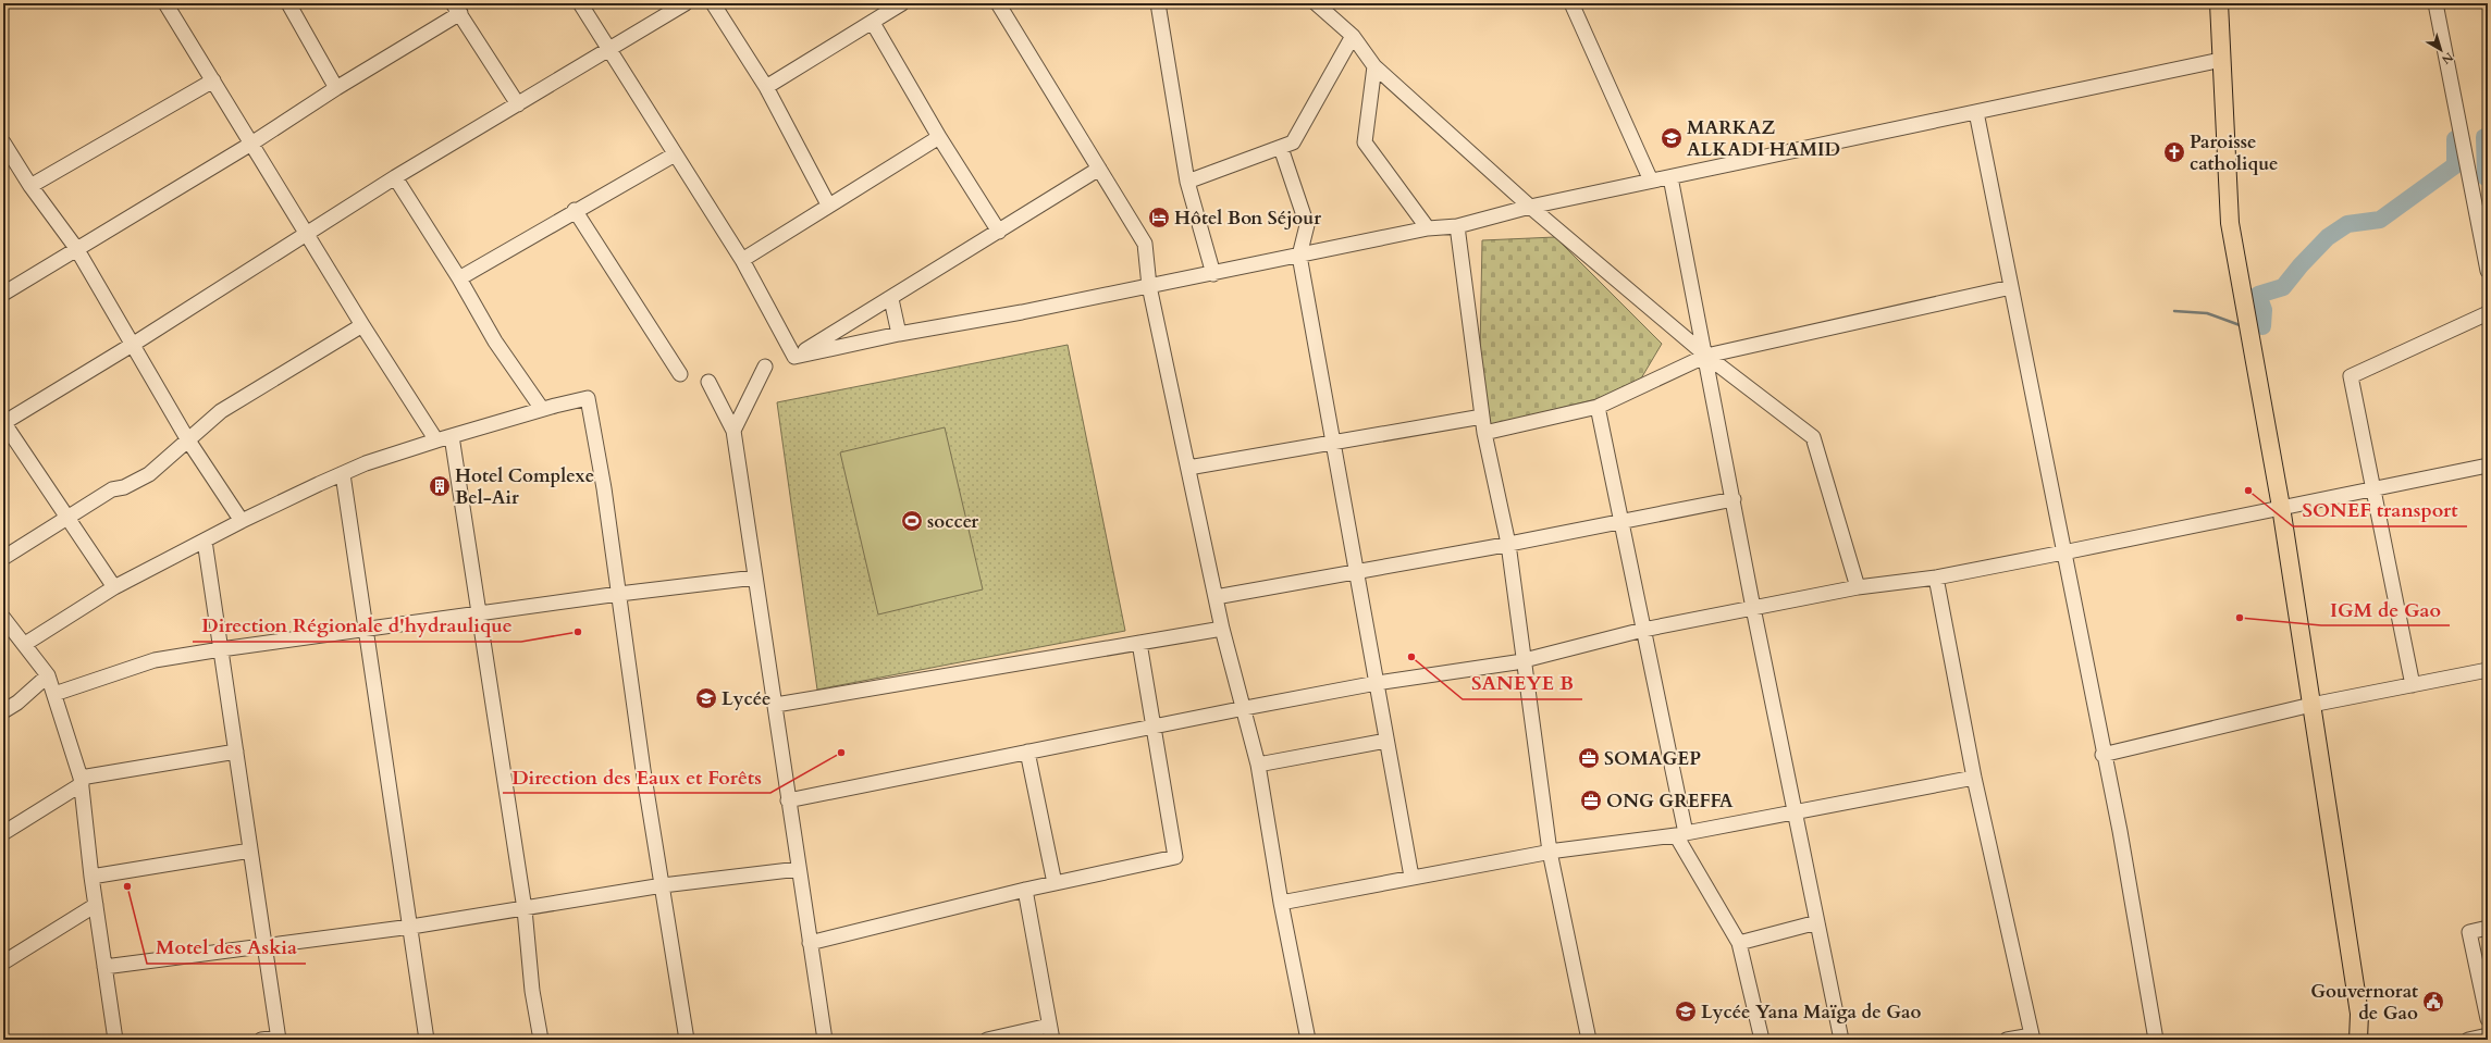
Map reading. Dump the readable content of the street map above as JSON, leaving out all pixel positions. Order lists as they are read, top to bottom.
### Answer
{
  "places": {
    "school or university": ["MARKAZ ALKADI HAMID", "Lycée", "Lycée Yana Maïga de Gao"],
    "church": ["Paroisse catholique"],
    "hotel": ["Hôtel Bon Séjour"],
    "building": ["Hotel Complexe Bel-Air"],
    "other": [
      "SONEF transport",
      "IGM de Gao",
      "Direction Régionale d'hydraulique",
      "SANEYE B",
      "Direction des Eaux et Forêts",
      "Motel des Askia"
    ],
    "sports": ["soccer"],
    "office": ["SOMAGEP", "ONG GREFFA"],
    "public building": ["Gouvernorat de Gao"]
  },
  "north": "bottom right"
}
